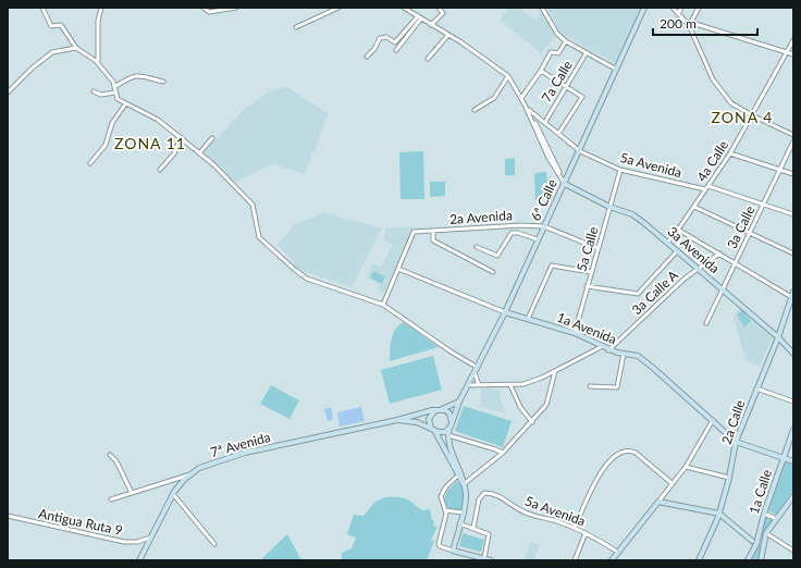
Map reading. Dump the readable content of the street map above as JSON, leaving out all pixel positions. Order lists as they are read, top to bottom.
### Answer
{
  "streets": {
    "main road": [
      "6ª Calle",
      "3a Avenida",
      "1a Avenida",
      "2a Calle",
      "7ª Avenida",
      "1a Calle"
    ],
    "street": [
      "7a Calle",
      "4a Calle",
      "5a Avenida",
      "2a Avenida",
      "3a Calle",
      "5a Calle",
      "3a Calle A",
      "Antigua Ruta 9"
    ]
  },
  "crossings": [
    ["7a Calle", "5a Avenida"],
    ["4a Calle", "5a Avenida"],
    ["4a Calle", "3a Avenida"],
    ["5a Avenida", "6ª Calle"],
    ["5a Avenida", "5a Calle"],
    ["6ª Calle", "2a Avenida"],
    ["6ª Calle", "3a Avenida"],
    ["6ª Calle", "1a Avenida"],
    ["6ª Calle", "7ª Avenida"],
    ["2a Avenida", "5a Calle"],
    ["2a Avenida", "1a Avenida"],
    ["3a Calle", "3a Avenida"],
    ["5a Calle", "3a Avenida"],
    ["5a Calle", "1a Avenida"],
    ["3a Avenida", "3a Calle A"],
    ["3a Avenida", "2a Calle"],
    ["3a Calle A", "1a Avenida"],
    ["1a Avenida", "2a Calle"],
    ["1a Avenida", "1a Calle"],
    ["7ª Avenida", "Antigua Ruta 9"]
  ],
  "districts": ["ZONA 4", "ZONA 11"],
  "scale_bar": "200 m"
}
